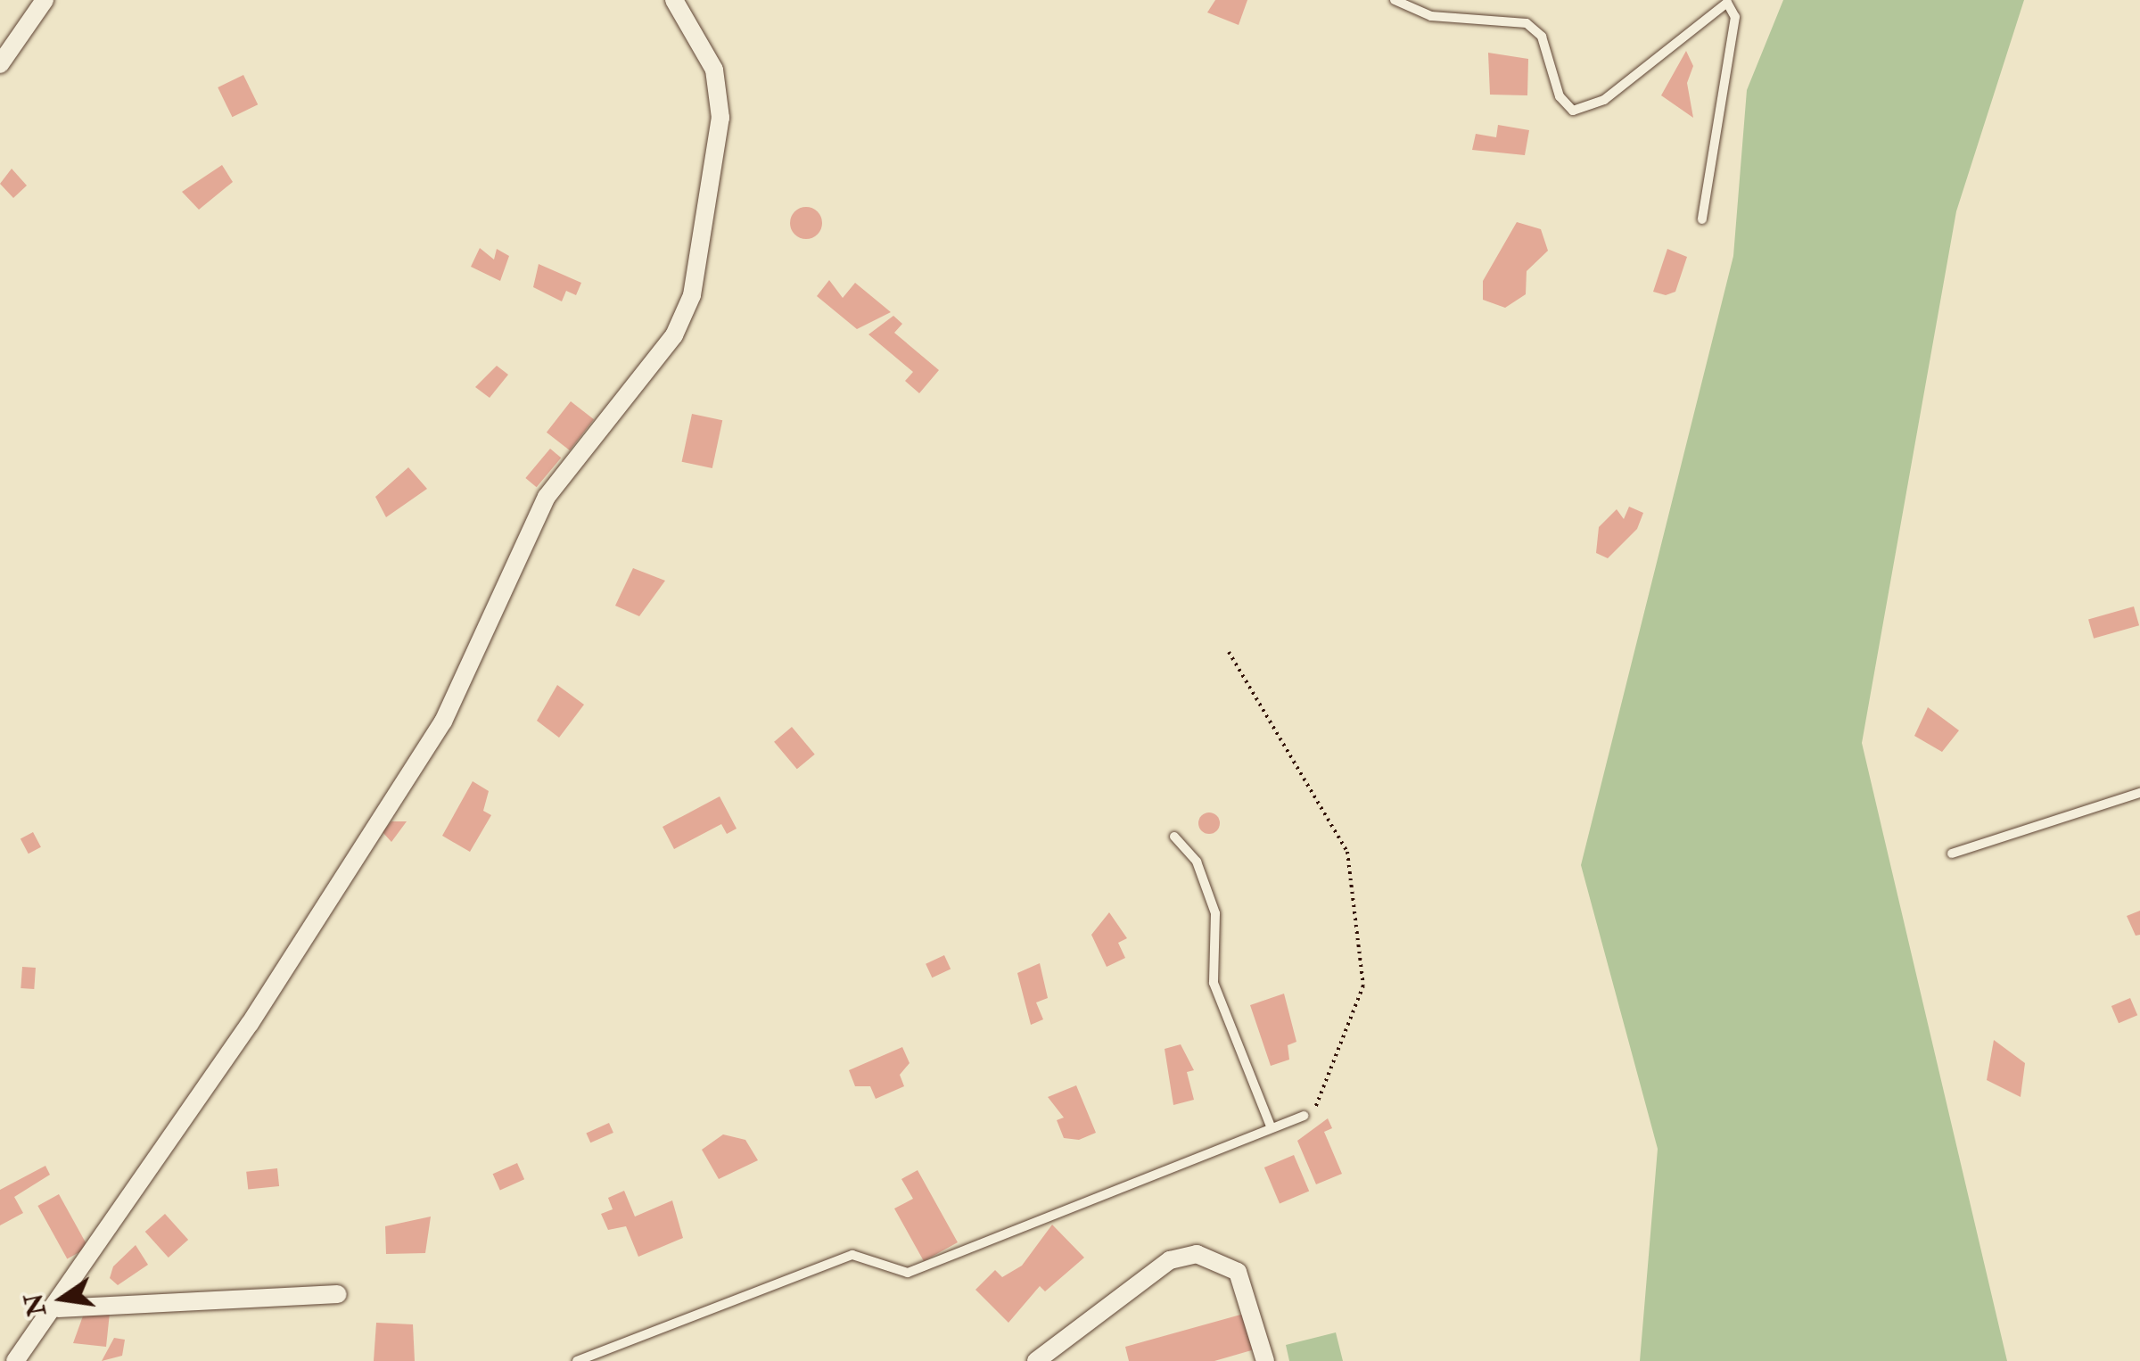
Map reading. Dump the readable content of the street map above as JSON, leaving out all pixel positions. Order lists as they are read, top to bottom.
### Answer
{
  "north": "left"
}
